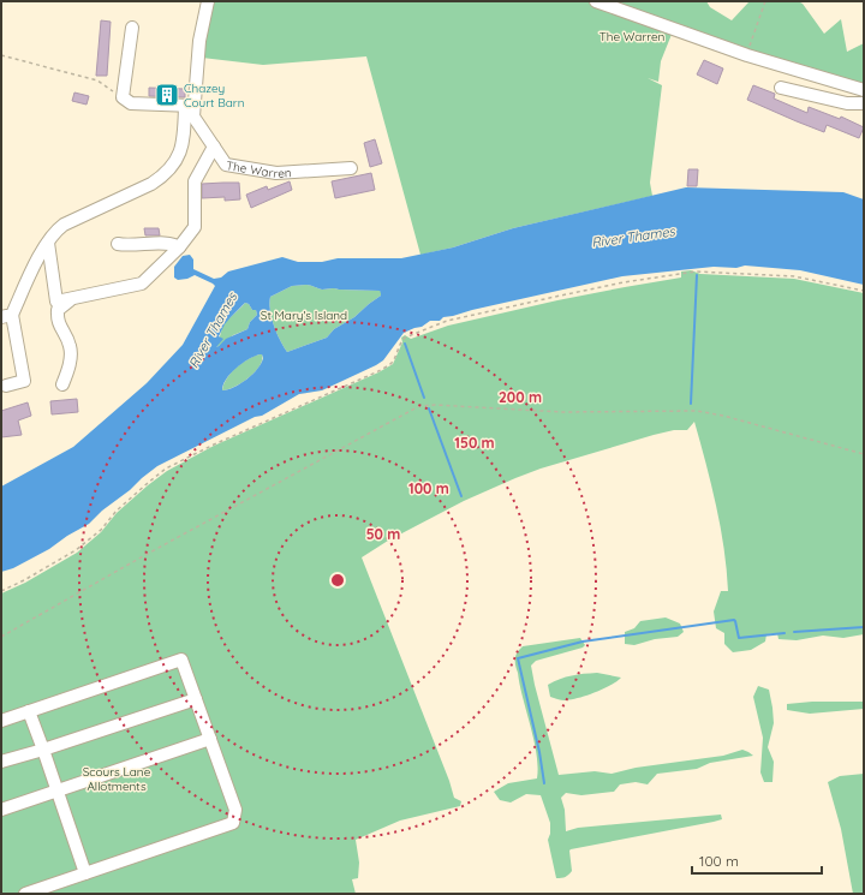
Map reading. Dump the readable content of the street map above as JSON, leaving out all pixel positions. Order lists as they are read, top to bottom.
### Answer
{
  "streets": {
    "street": ["The Warren"]
  },
  "water": ["River Thames"],
  "parks": ["The Warren", "St Mary's Island", "Scours Lane Allotments"],
  "places": {
    "building": ["Chazey Court Barn"]
  },
  "scale_bar": "100 m",
  "rings": [
    "200 m",
    "150 m",
    "100 m",
    "50 m"
  ]
}
